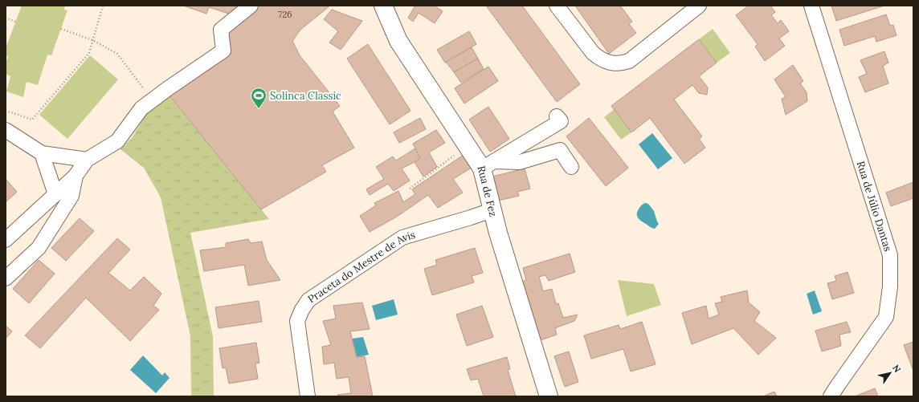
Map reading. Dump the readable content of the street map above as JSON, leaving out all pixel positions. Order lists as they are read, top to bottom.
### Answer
{
  "streets": {
    "street": ["Rua de Fez", "Rua de Júlio Dantas", "Praceta do Mestre de Avis"]
  },
  "crossings": [
    ["Rua de Fez", "Praceta do Mestre de Avis"]
  ],
  "places": {
    "sports": ["Solinca Classic"]
  },
  "house_numbers": ["726"],
  "north": "top right"
}
